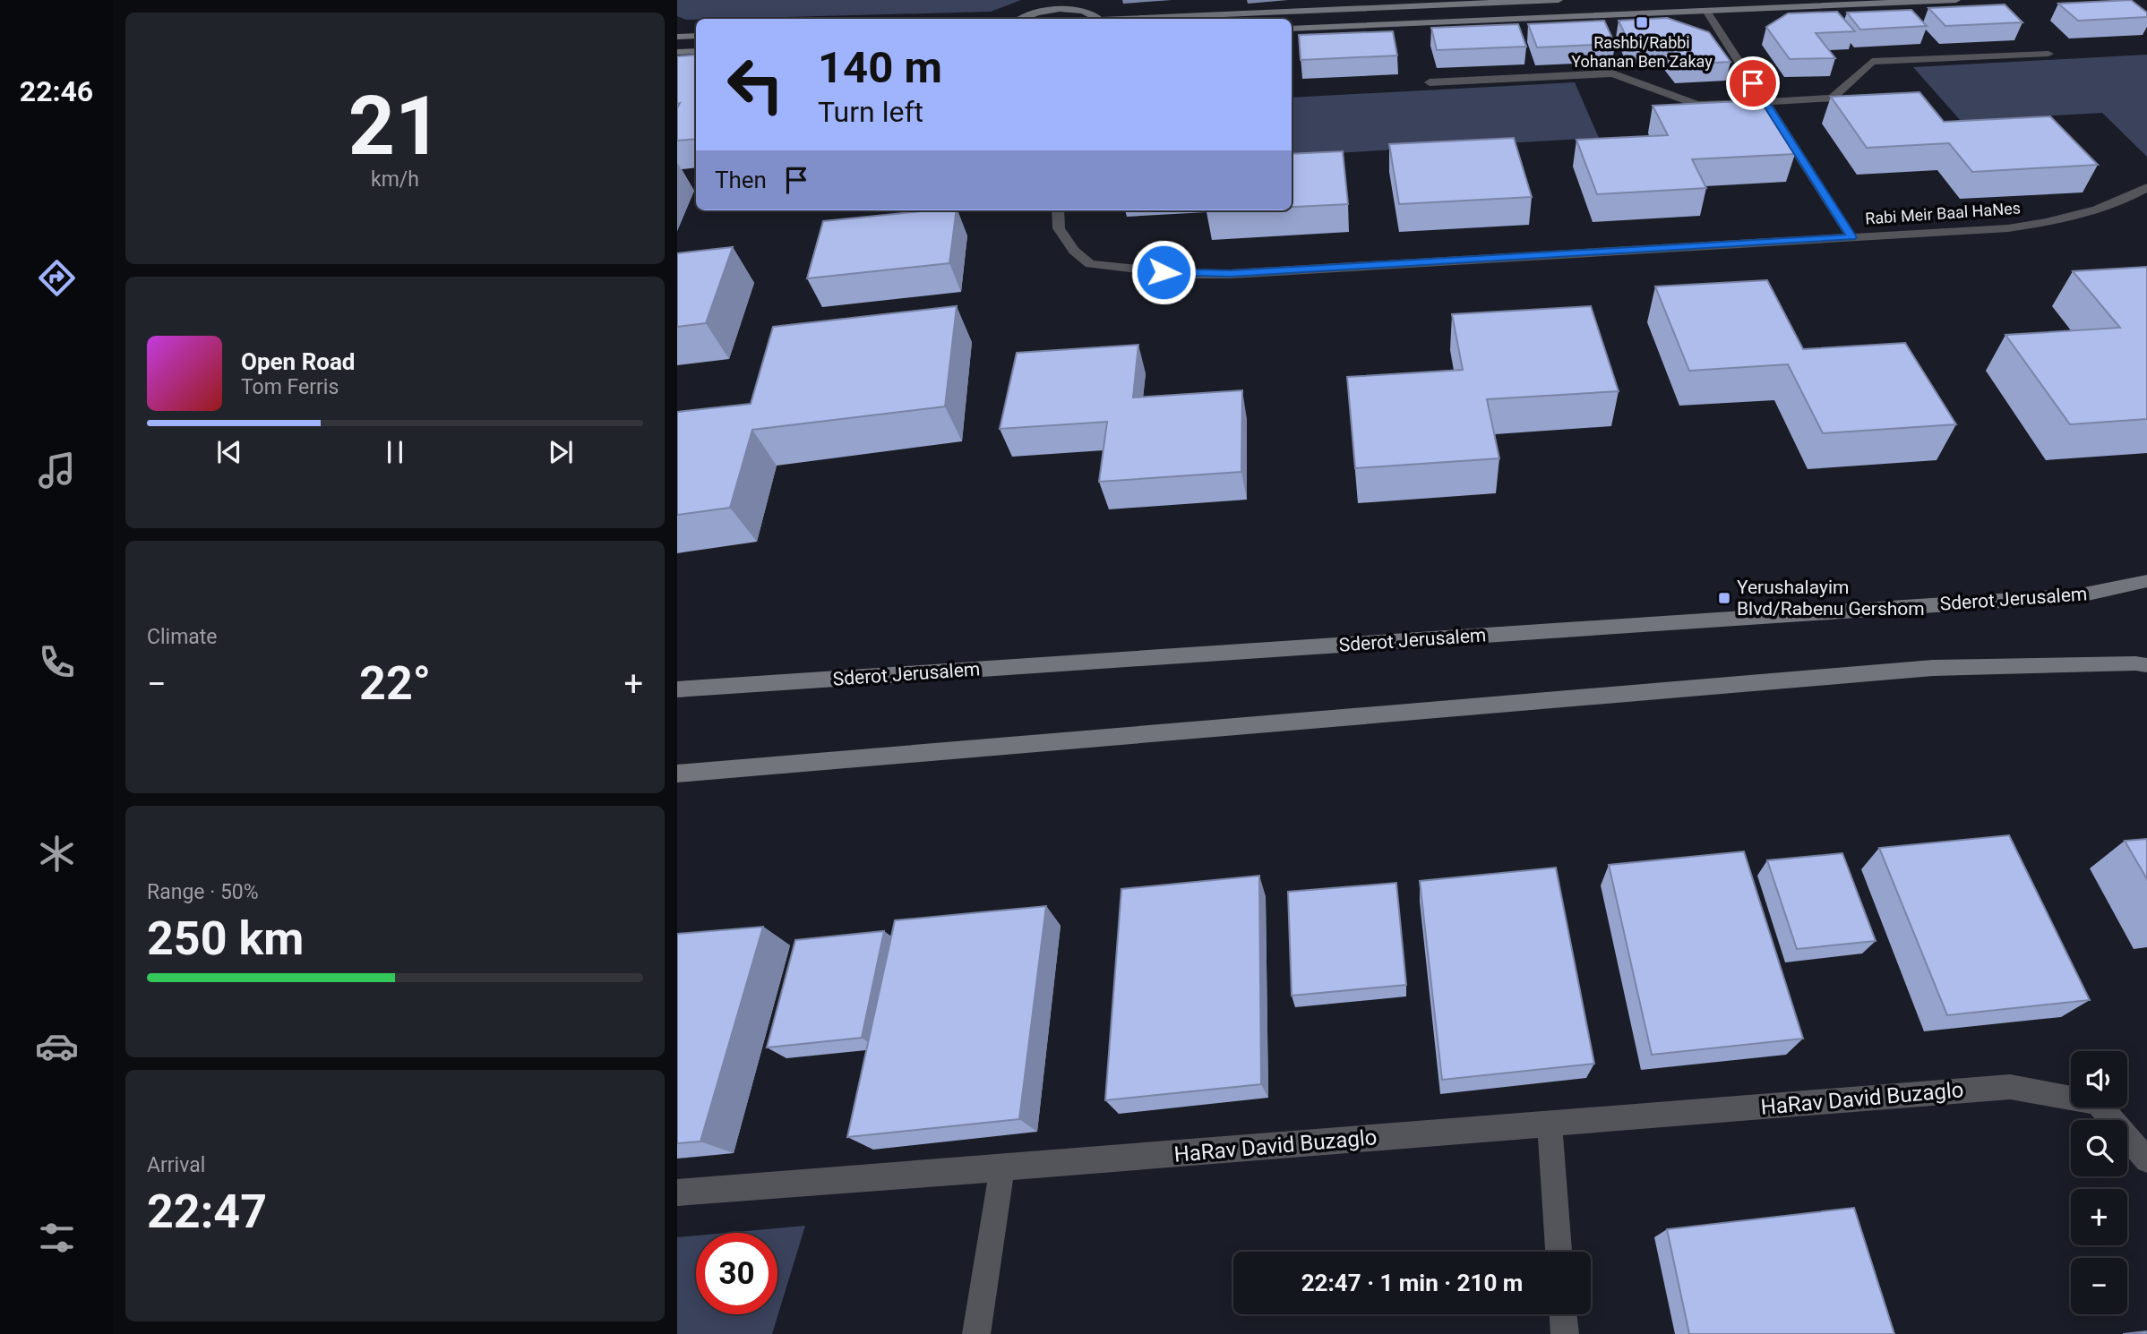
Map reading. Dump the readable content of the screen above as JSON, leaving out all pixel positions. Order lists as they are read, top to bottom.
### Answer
{
  "streets": {
    "main road": ["Sderot Jerusalem"],
    "street": ["Rabi Meir Baal HaNes", "HaRav David Buzaglo"]
  },
  "places": {
    "transit": ["Rashbi/Rabbi Yohanan Ben Zakay", "Yerushalayim Blvd/Rabenu Gershom"]
  },
  "page": {
    "tabs": "22:46",
    "tile": [
      ["21", "km/h"],
      "Climate",
      ["Range · 50%", "250 km"],
      ["Arrival", "22:47"]
    ],
    "turn": ["140 m", "Turn left"],
    "then": "Then",
    "song": ["Open Road", "Tom Ferris"],
    "heat": ["−", "22°", "+"],
    "map_buttons": ["+", "−"],
    "limit": "30",
    "trip": "22:47 · 1 min · 210 m"
  }
}
